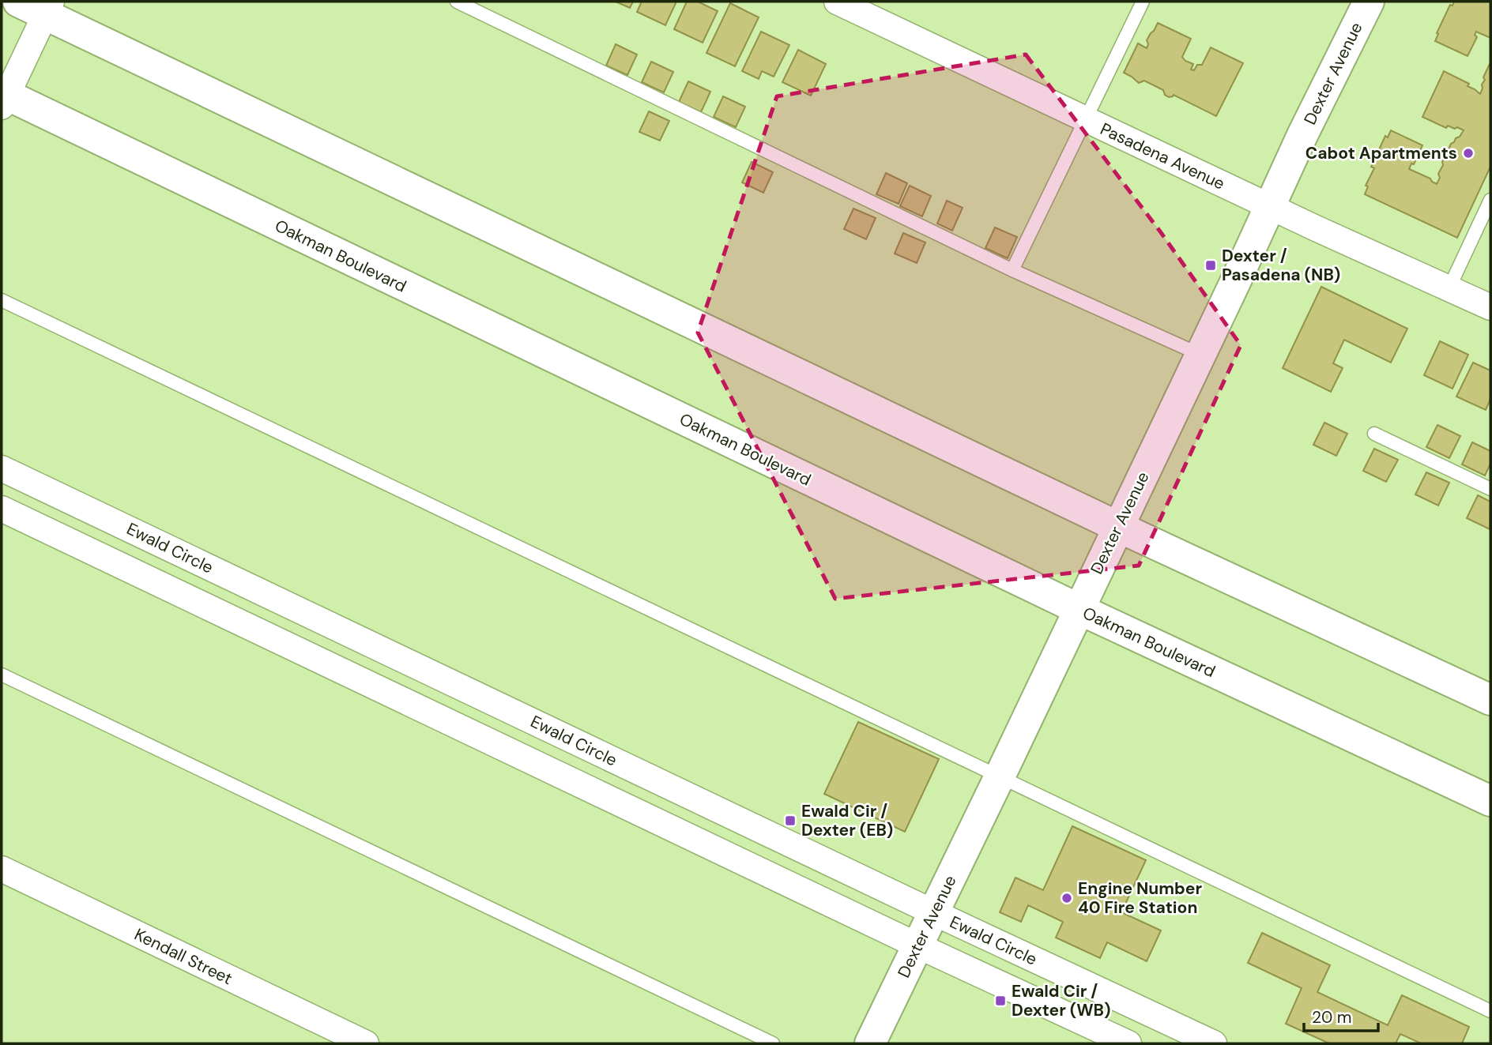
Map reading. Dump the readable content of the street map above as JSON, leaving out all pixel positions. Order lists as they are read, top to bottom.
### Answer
{
  "streets": {
    "street": [
      "Dexter Avenue",
      "Pasadena Avenue",
      "Oakman Boulevard",
      "Ewald Circle",
      "Kendall Street"
    ]
  },
  "crossings": [
    ["Dexter Avenue", "Pasadena Avenue"],
    ["Dexter Avenue", "Oakman Boulevard"],
    ["Dexter Avenue", "Ewald Circle"]
  ],
  "places": {
    "other": ["Cabot Apartments", "Engine Number 40 Fire Station"],
    "transit": ["Dexter / Pasadena (NB)", "Ewald Cir / Dexter (EB)", "Ewald Cir / Dexter (WB)"]
  },
  "scale_bar": "20 m"
}
